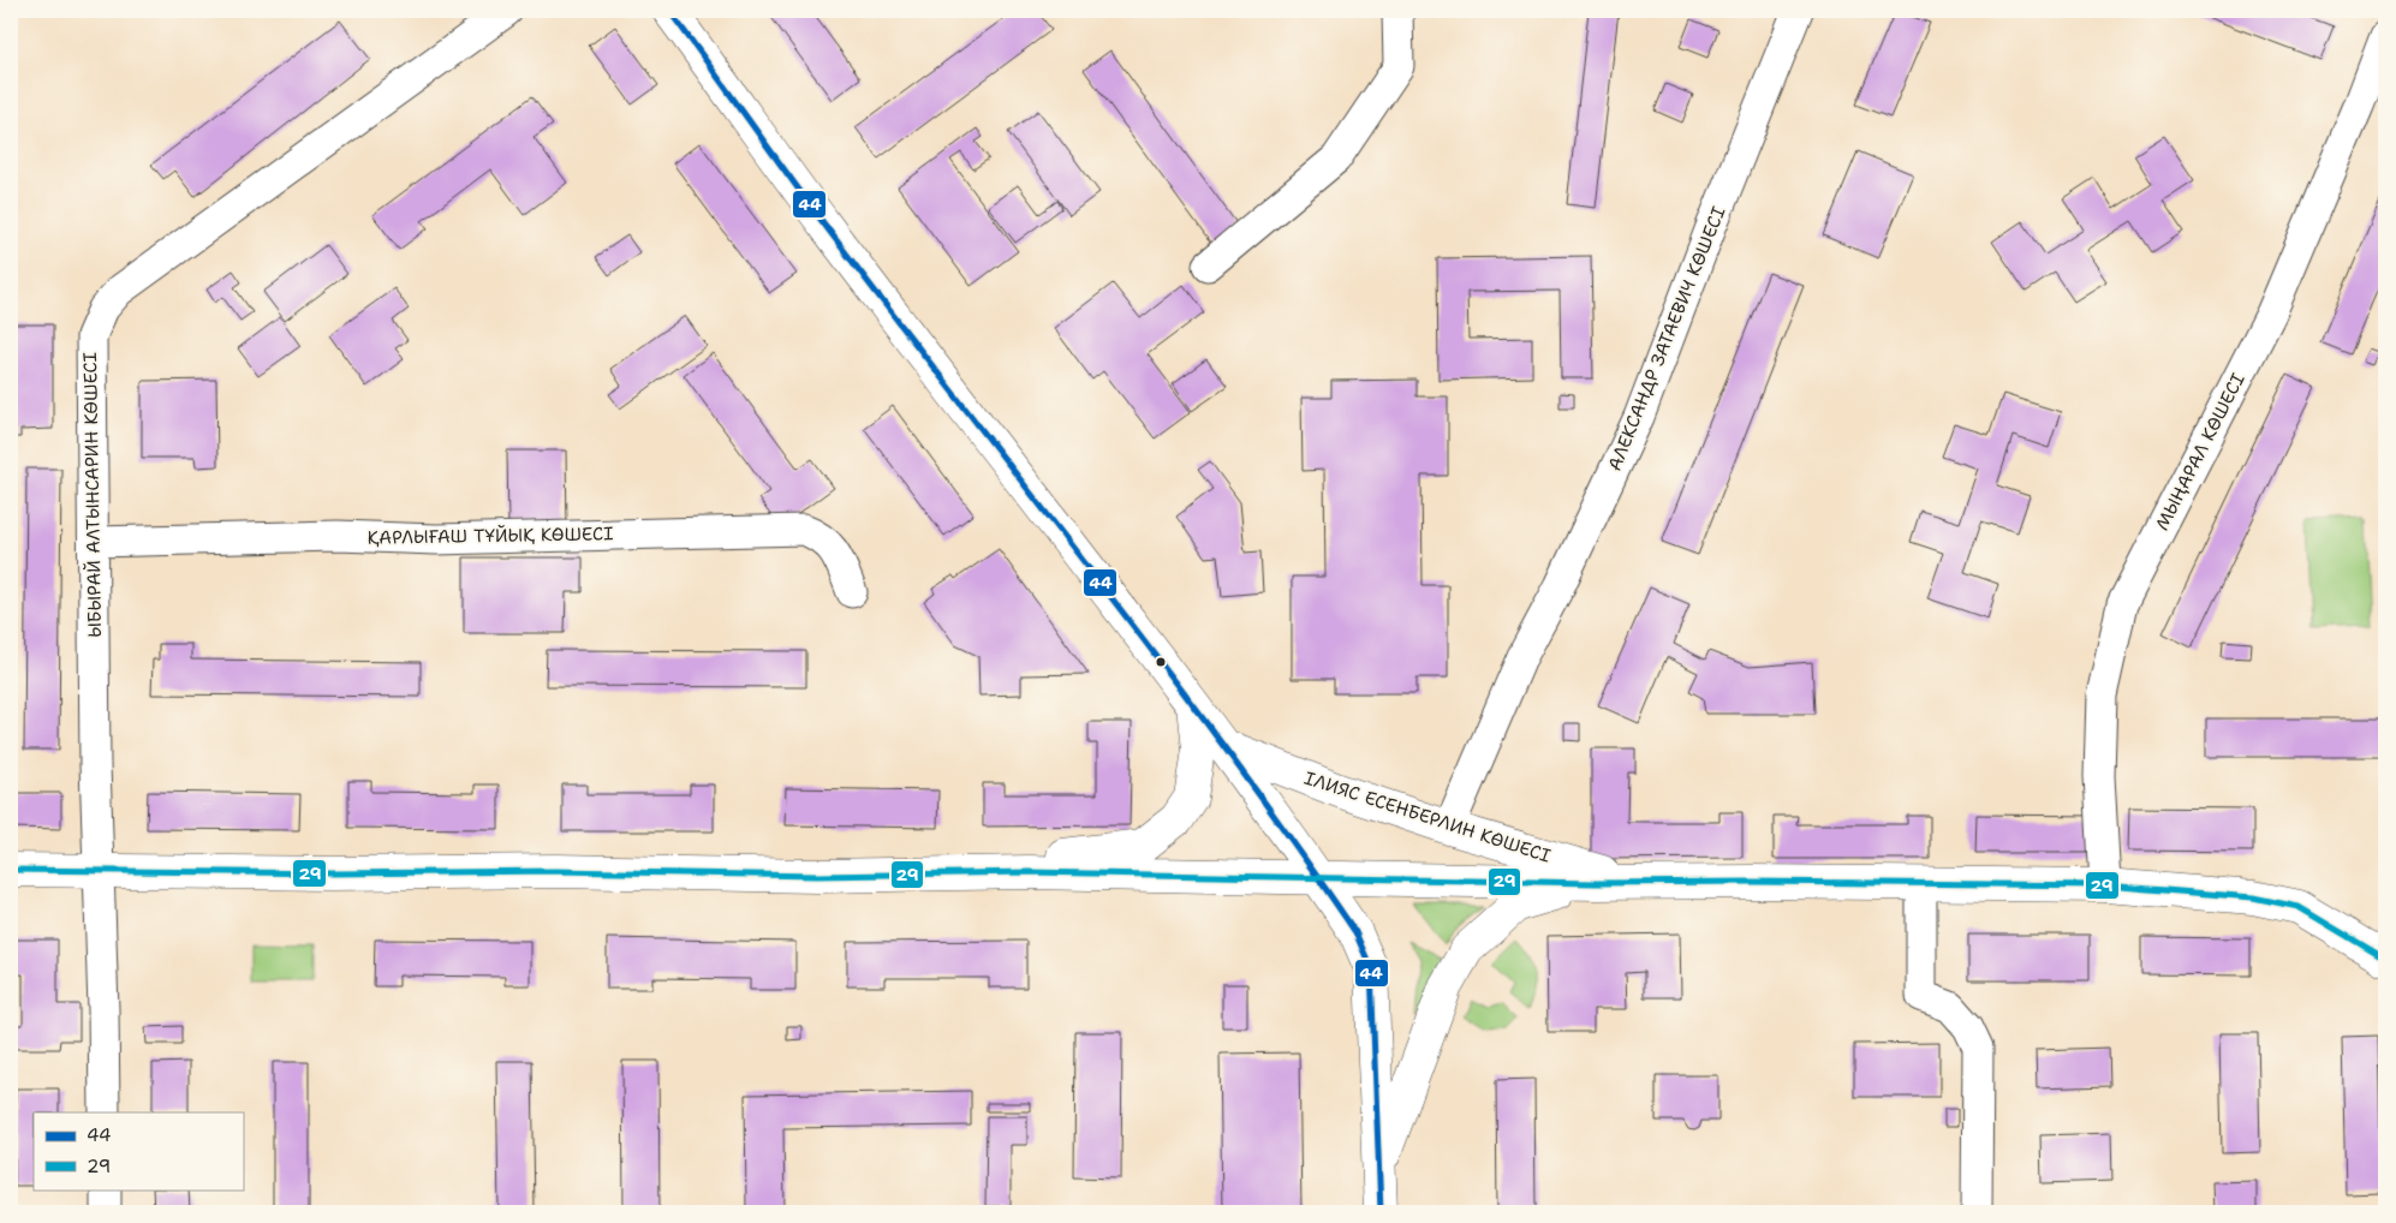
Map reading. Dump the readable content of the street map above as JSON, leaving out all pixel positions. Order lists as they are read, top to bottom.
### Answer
{
  "streets": {
    "main road": ["ІЛИЯС ЕСЕНБЕРЛИН КӨШЕСІ"],
    "street": [
      "АЛЕКСАНДР ЗАТАЕВИЧ КӨШЕСІ",
      "МЫҢАРАЛ КӨШЕСІ",
      "ЫБЫРАЙ АЛТЫНСАРИН КӨШЕСІ",
      "ҚАРЛЫҒАШ ТҰЙЫҚ КӨШЕСІ"
    ]
  },
  "crossings": [
    ["АЛЕКСАНДР ЗАТАЕВИЧ КӨШЕСІ", "ІЛИЯС ЕСЕНБЕРЛИН КӨШЕСІ"],
    ["ЫБЫРАЙ АЛТЫНСАРИН КӨШЕСІ", "ҚАРЛЫҒАШ ТҰЙЫҚ КӨШЕСІ"]
  ],
  "lines": ["transit line 44", "transit line 29"],
  "legend": ["44", "29"]
}
